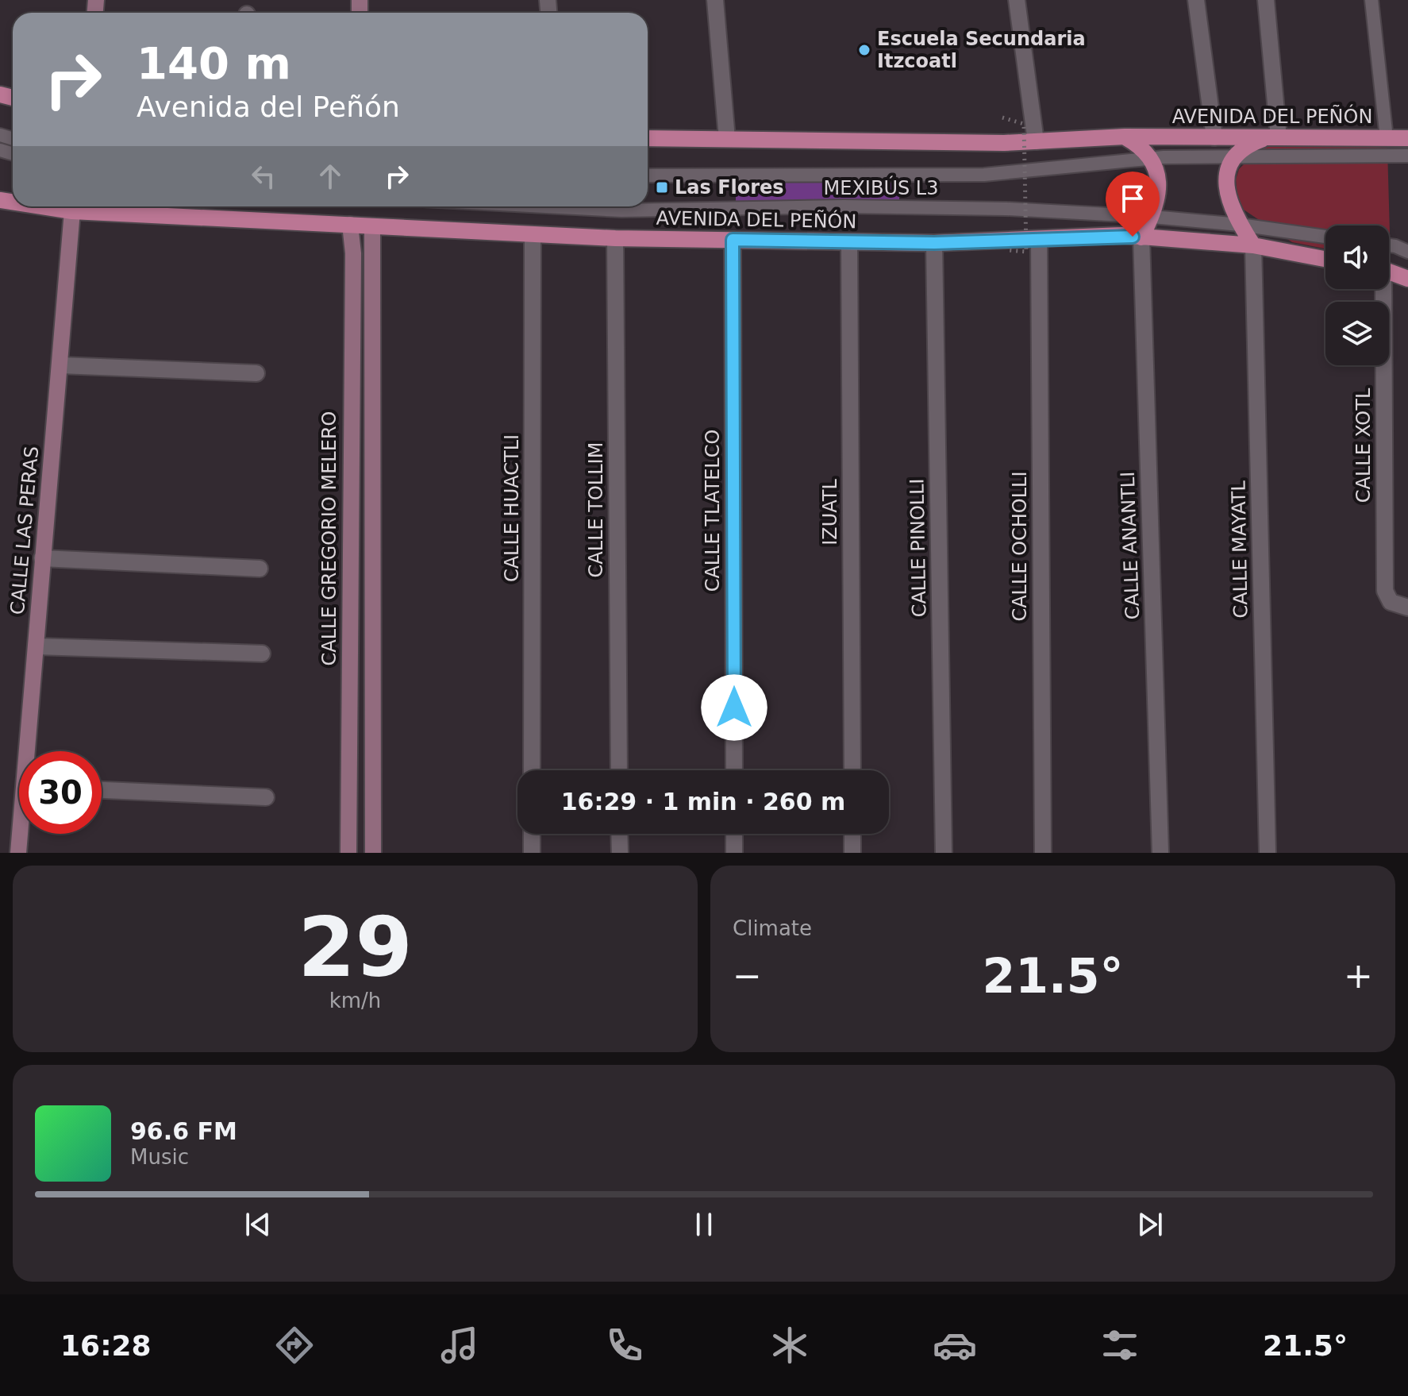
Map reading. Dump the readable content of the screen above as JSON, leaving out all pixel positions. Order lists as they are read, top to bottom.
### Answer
{
  "streets": {
    "main road": ["AVENIDA DEL PEÑÓN", "CALLE LAS PERAS", "CALLE GREGORIO MELERO"],
    "street": [
      "CALLE XOTL",
      "CALLE HUACTLI",
      "CALLE TOLLIM",
      "CALLE TLATELCO",
      "IZUATL",
      "CALLE ANANTLI",
      "CALLE OCHOLLI",
      "CALLE PINOLLI",
      "CALLE MAYATL"
    ],
    "lane": ["MEXIBÚS L3"]
  },
  "crossings": [
    ["AVENIDA DEL PEÑÓN", "CALLE HUACTLI"],
    ["AVENIDA DEL PEÑÓN", "CALLE TOLLIM"],
    ["AVENIDA DEL PEÑÓN", "CALLE TLATELCO"],
    ["AVENIDA DEL PEÑÓN", "IZUATL"],
    ["AVENIDA DEL PEÑÓN", "CALLE LAS PERAS"],
    ["AVENIDA DEL PEÑÓN", "CALLE GREGORIO MELERO"],
    ["AVENIDA DEL PEÑÓN", "CALLE ANANTLI"],
    ["AVENIDA DEL PEÑÓN", "CALLE OCHOLLI"],
    ["AVENIDA DEL PEÑÓN", "CALLE PINOLLI"],
    ["AVENIDA DEL PEÑÓN", "CALLE MAYATL"]
  ],
  "places": {
    "other": ["Escuela Secundaria Itzcoatl"],
    "transit": ["Las Flores"]
  },
  "page": {
    "turn": ["140 m", "Avenida del Peñón"],
    "limit": "30",
    "trip": "16:29 · 1 min · 260 m",
    "tile": [
      ["29", "km/h"],
      "Climate"
    ],
    "heat": ["−", "21.5°", "+"],
    "song": ["96.6 FM", "Music"],
    "tabs": ["16:28", "21.5°"]
  }
}
